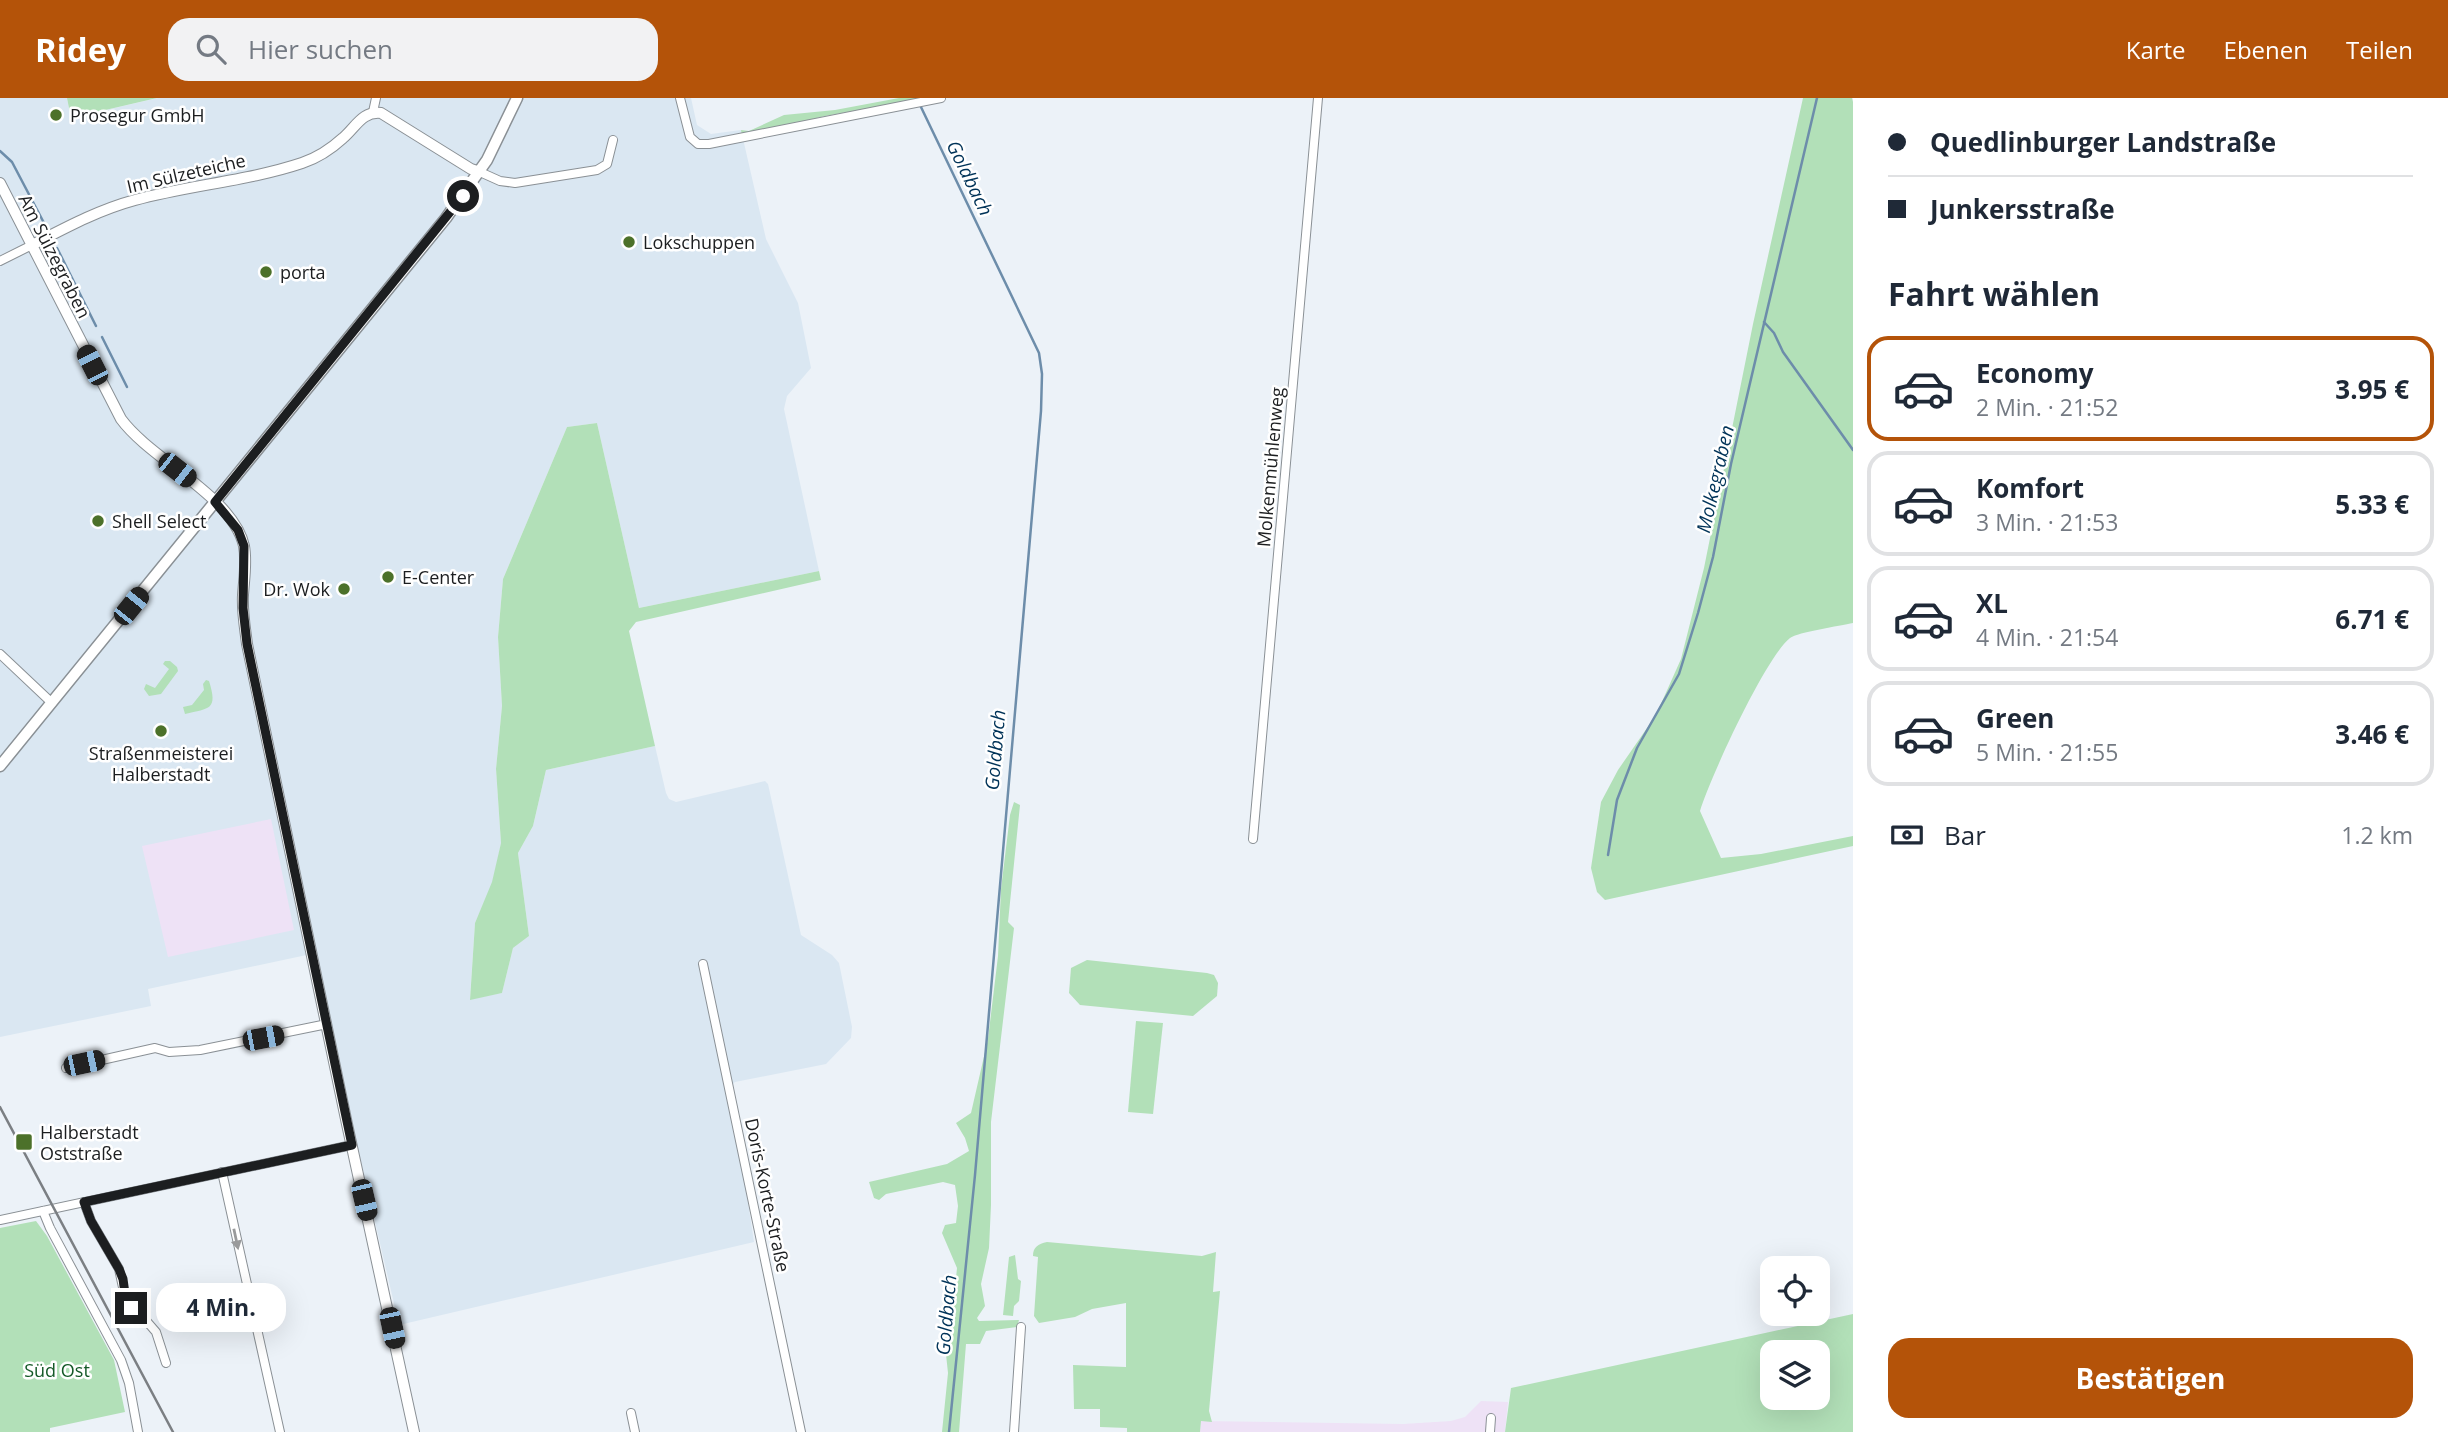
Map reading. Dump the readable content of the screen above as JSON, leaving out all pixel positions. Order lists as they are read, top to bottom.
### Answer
{
  "streets": {
    "street": [
      "Im Sülzeteiche",
      "Am Sülzegraben",
      "Molkenmühlenweg",
      "Doris-Korte-Straße"
    ]
  },
  "crossings": [
    ["Im Sülzeteiche", "Am Sülzegraben"]
  ],
  "water": ["Goldbach", "Molkegraben"],
  "parks": ["Süd Ost"],
  "places": {
    "other": [
      "Prosegur GmbH",
      "Lokschuppen",
      "porta",
      "Shell Select",
      "E-Center",
      "Dr. Wok",
      "Straßenmeisterei Halberstadt"
    ],
    "transit": ["Halberstadt Oststraße"]
  },
  "page": {
    "header": "Ridey",
    "search": "Hier suchen",
    "nav": ["Karte", "Ebenen", "Teilen"],
    "banner": ["Quedlinburger Landstraße", "Junkersstraße"],
    "heading": "Fahrt wählen",
    "list": [
      {
        "name": "Economy",
        "note": "2 Min. · 21:52",
        "value": "3.95 €"
      },
      {
        "name": "Komfort",
        "note": "3 Min. · 21:53",
        "value": "5.33 €"
      },
      {
        "name": "XL",
        "note": "4 Min. · 21:54",
        "value": "6.71 €"
      },
      {
        "name": "Green",
        "note": "5 Min. · 21:55",
        "value": "3.46 €"
      }
    ],
    "pay": ["Bar", "1.2 km"],
    "bubble": "4 Min.",
    "buttons": "Bestätigen"
  }
}
